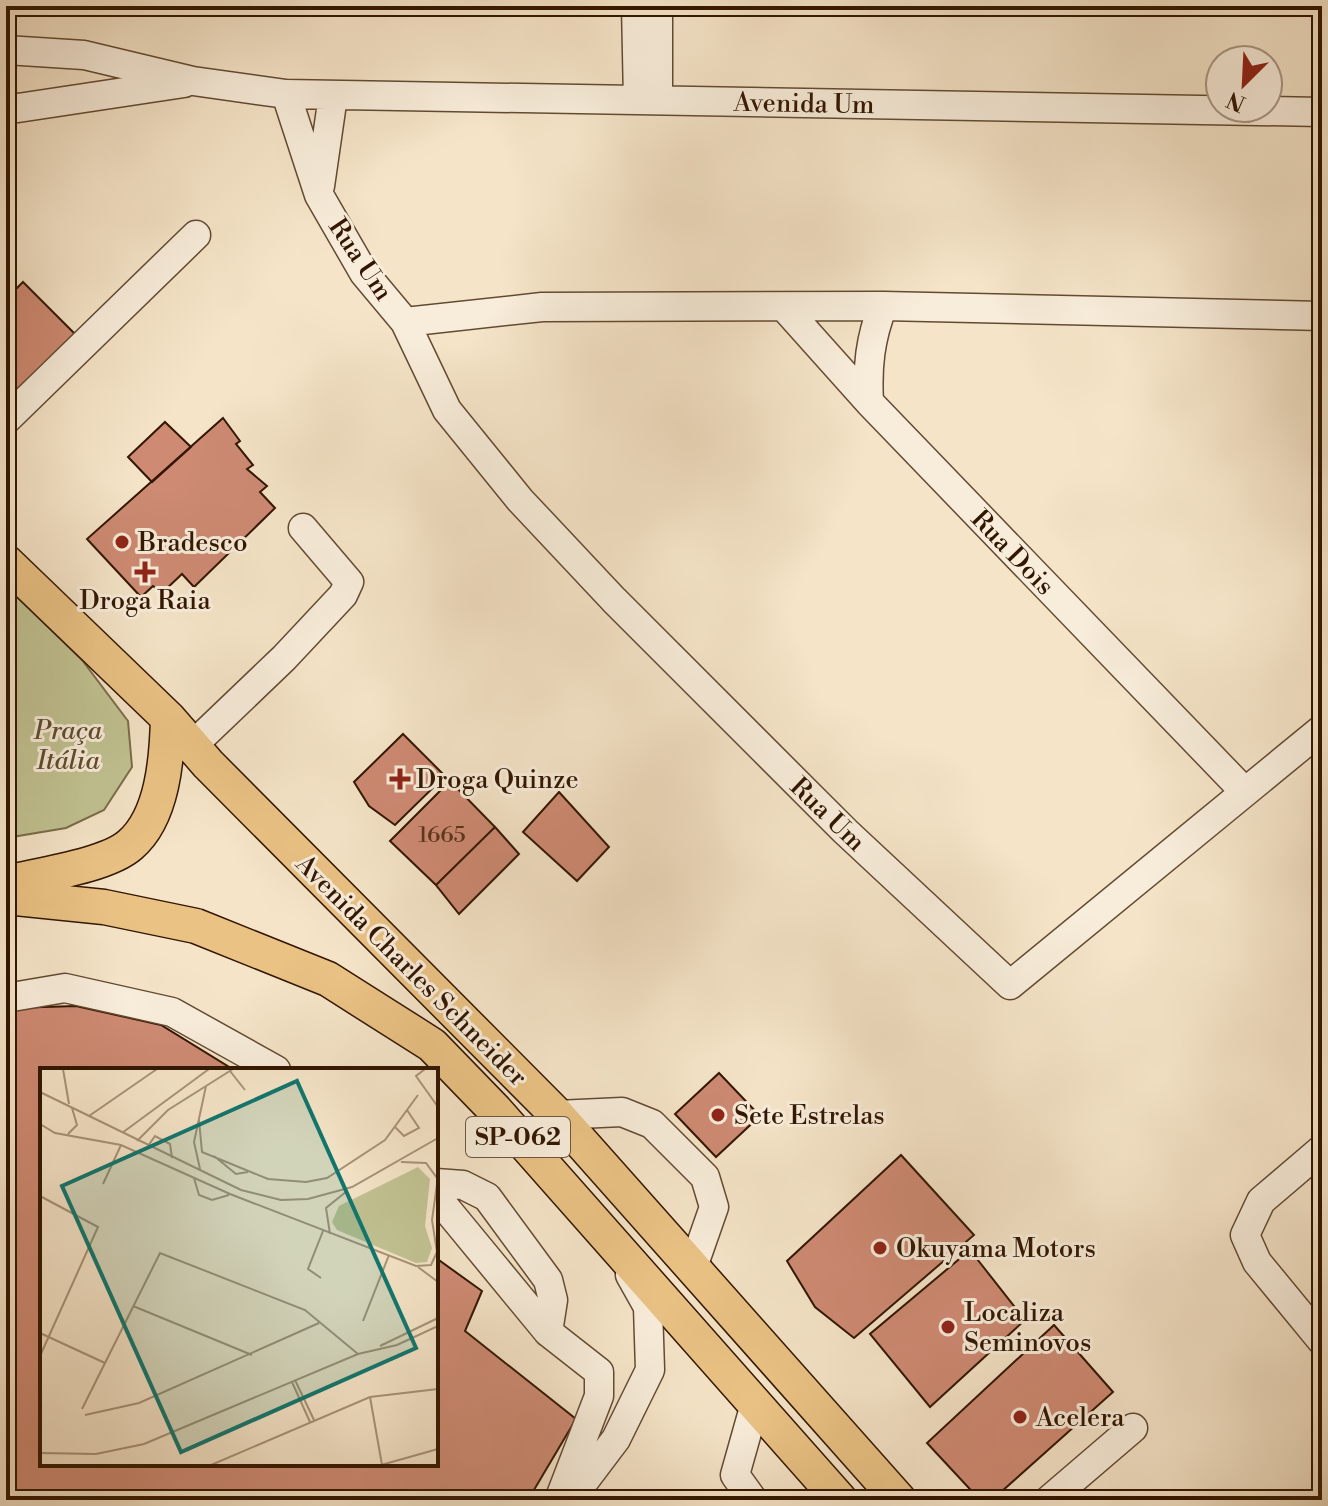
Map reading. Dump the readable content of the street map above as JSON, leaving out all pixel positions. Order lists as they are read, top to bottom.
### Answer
{
  "streets": {
    "main road": ["Avenida Charles Schneider", "SP-062"],
    "street": ["Avenida Um", "Rua Um", "Rua Dois"]
  },
  "crossings": [
    ["Avenida Um", "Rua Um"],
    ["Rua Um", "Rua Dois"]
  ],
  "parks": ["Praça Itália"],
  "places": {
    "other": [
      "Bradesco",
      "Sete Estrelas",
      "Okuyama Motors",
      "Localiza Seminovos",
      "Acelera"
    ],
    "health": ["Droga Raia", "Droga Quinze"]
  },
  "house_numbers": ["1665"],
  "north": "bottom left"
}
